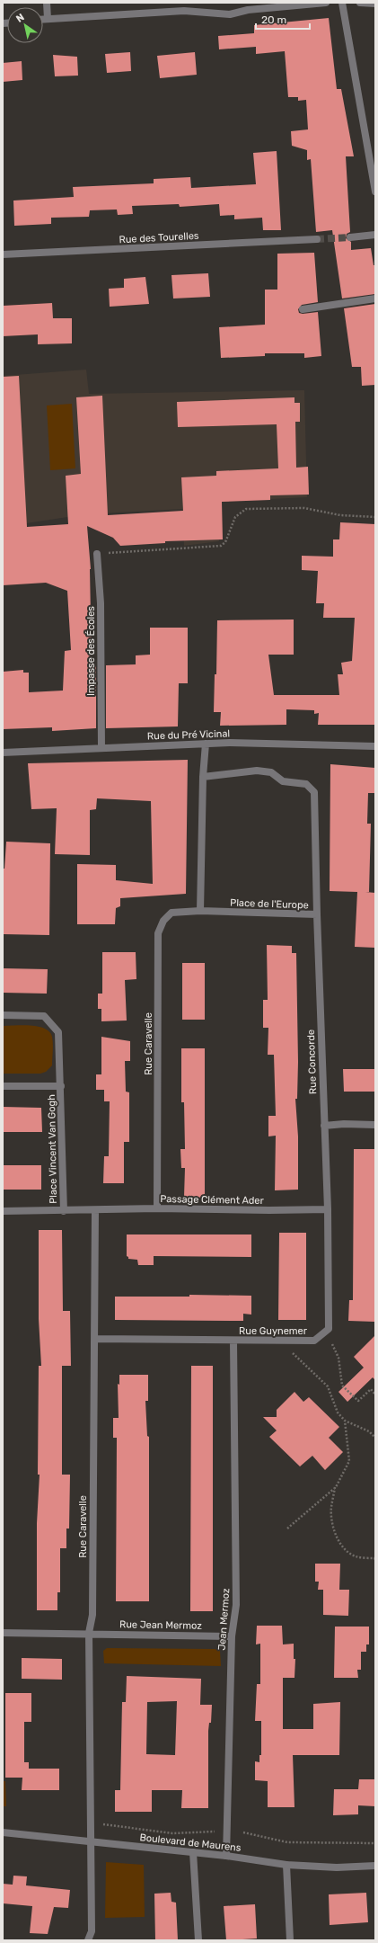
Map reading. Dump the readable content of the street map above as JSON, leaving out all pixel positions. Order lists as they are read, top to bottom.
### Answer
{
  "streets": {
    "street": [
      "Rue des Tourelles",
      "Impasse des Écoles",
      "Rue du Pré Vicinal",
      "Place de l'Europe",
      "Rue Caravelle",
      "Rue Concorde",
      "Place Vincent Van Gogh",
      "Passage Clément Ader",
      "Rue Guynemer",
      "Jean Mermoz",
      "Rue Jean Mermoz",
      "Boulevard de Maurens"
    ]
  },
  "crossings": [
    ["Impasse des Écoles", "Rue du Pré Vicinal"],
    ["Place de l'Europe", "Rue Caravelle"],
    ["Place de l'Europe", "Rue Concorde"],
    ["Rue Caravelle", "Passage Clément Ader"],
    ["Rue Caravelle", "Rue Guynemer"],
    ["Rue Caravelle", "Rue Jean Mermoz"],
    ["Rue Caravelle", "Boulevard de Maurens"],
    ["Rue Concorde", "Passage Clément Ader"],
    ["Rue Concorde", "Rue Guynemer"],
    ["Place Vincent Van Gogh", "Passage Clément Ader"],
    ["Passage Clément Ader", "Rue Guynemer"],
    ["Rue Guynemer", "Jean Mermoz"],
    ["Jean Mermoz", "Rue Jean Mermoz"],
    ["Jean Mermoz", "Boulevard de Maurens"]
  ],
  "scale_bar": "20 m",
  "north": "top left"
}
